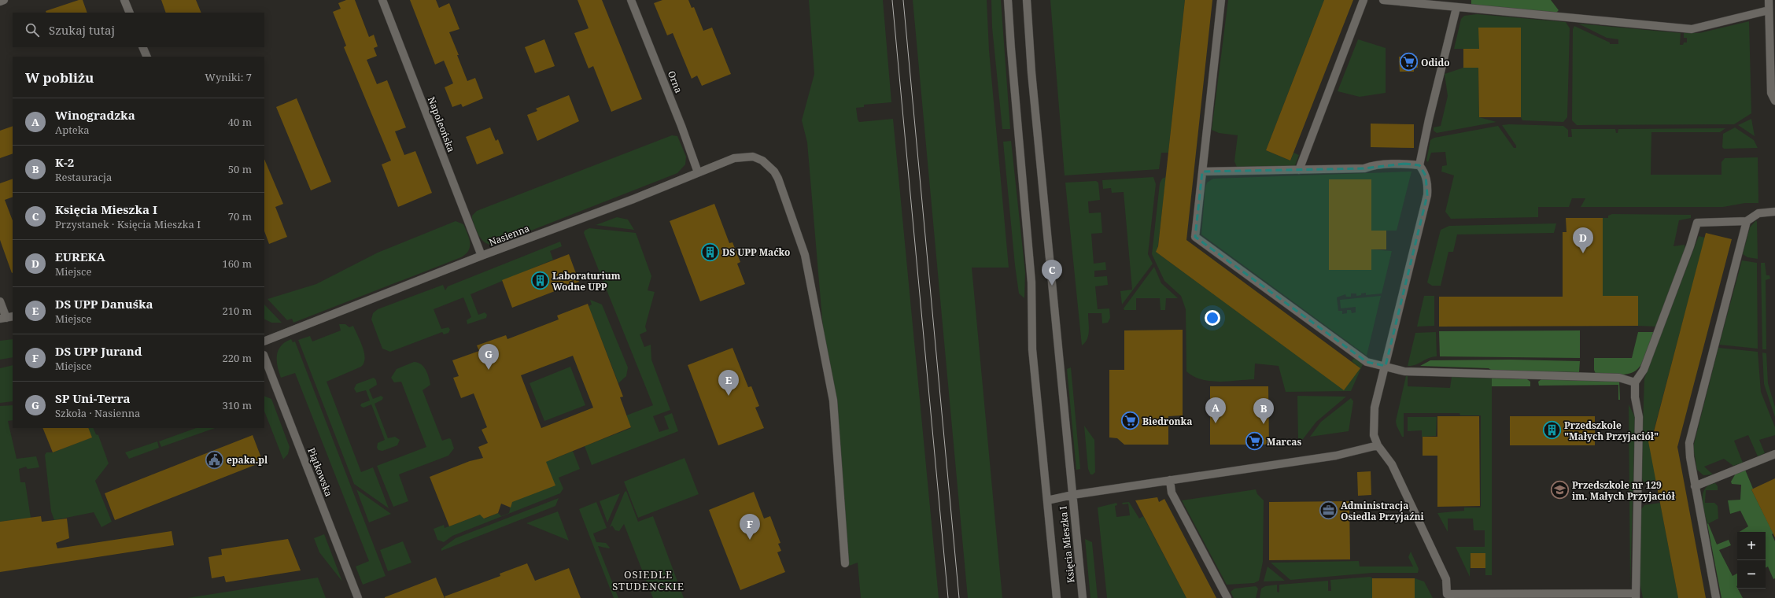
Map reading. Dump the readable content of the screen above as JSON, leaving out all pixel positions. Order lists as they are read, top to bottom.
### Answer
{
  "streets": {
    "street": [
      "Orna",
      "Napoleońska",
      "Nasienna",
      "Piątkowska",
      "Księcia Mieszka I"
    ]
  },
  "crossings": [
    ["Orna", "Nasienna"],
    ["Napoleońska", "Nasienna"]
  ],
  "districts": ["OSIEDLE STUDENCKIE"],
  "places": {
    "supermarket": ["Odido", "Biedronka", "Marcas"],
    "building": ["DS UPP Maćko", "Laboraturium Wodne UPP", "Przedszkole \"Małych Przyjaciół\""],
    "public building": ["epaka.pl"],
    "school or university": ["Przedszkole nr 129 im. Małych Przyjaciół"],
    "office": ["Administracja Osiedla Przyjaźni"]
  },
  "page": {
    "search": "Szukaj tutaj",
    "heading": ["W pobliżu", "Wyniki: 7"],
    "list": [
      {
        "mark": "A",
        "name": "Winogradzka",
        "note": "Apteka",
        "value": "40 m"
      },
      {
        "mark": "B",
        "name": "K-2",
        "note": "Restauracja",
        "value": "50 m"
      },
      {
        "mark": "C",
        "name": "Księcia Mieszka I",
        "note": "Przystanek · Księcia Mieszka I",
        "value": "70 m"
      },
      {
        "mark": "D",
        "name": "EUREKA",
        "note": "Miejsce",
        "value": "160 m"
      },
      {
        "mark": "E",
        "name": "DS UPP Danuśka",
        "note": "Miejsce",
        "value": "210 m"
      },
      {
        "mark": "F",
        "name": "DS UPP Jurand",
        "note": "Miejsce",
        "value": "220 m"
      },
      {
        "mark": "G",
        "name": "SP Uni-Terra",
        "note": "Szkoła · Nasienna",
        "value": "310 m"
      }
    ],
    "pins": [
      "D",
      "C",
      "G",
      "E",
      "A",
      "B",
      "F"
    ],
    "map_buttons": ["+", "−"]
  }
}
